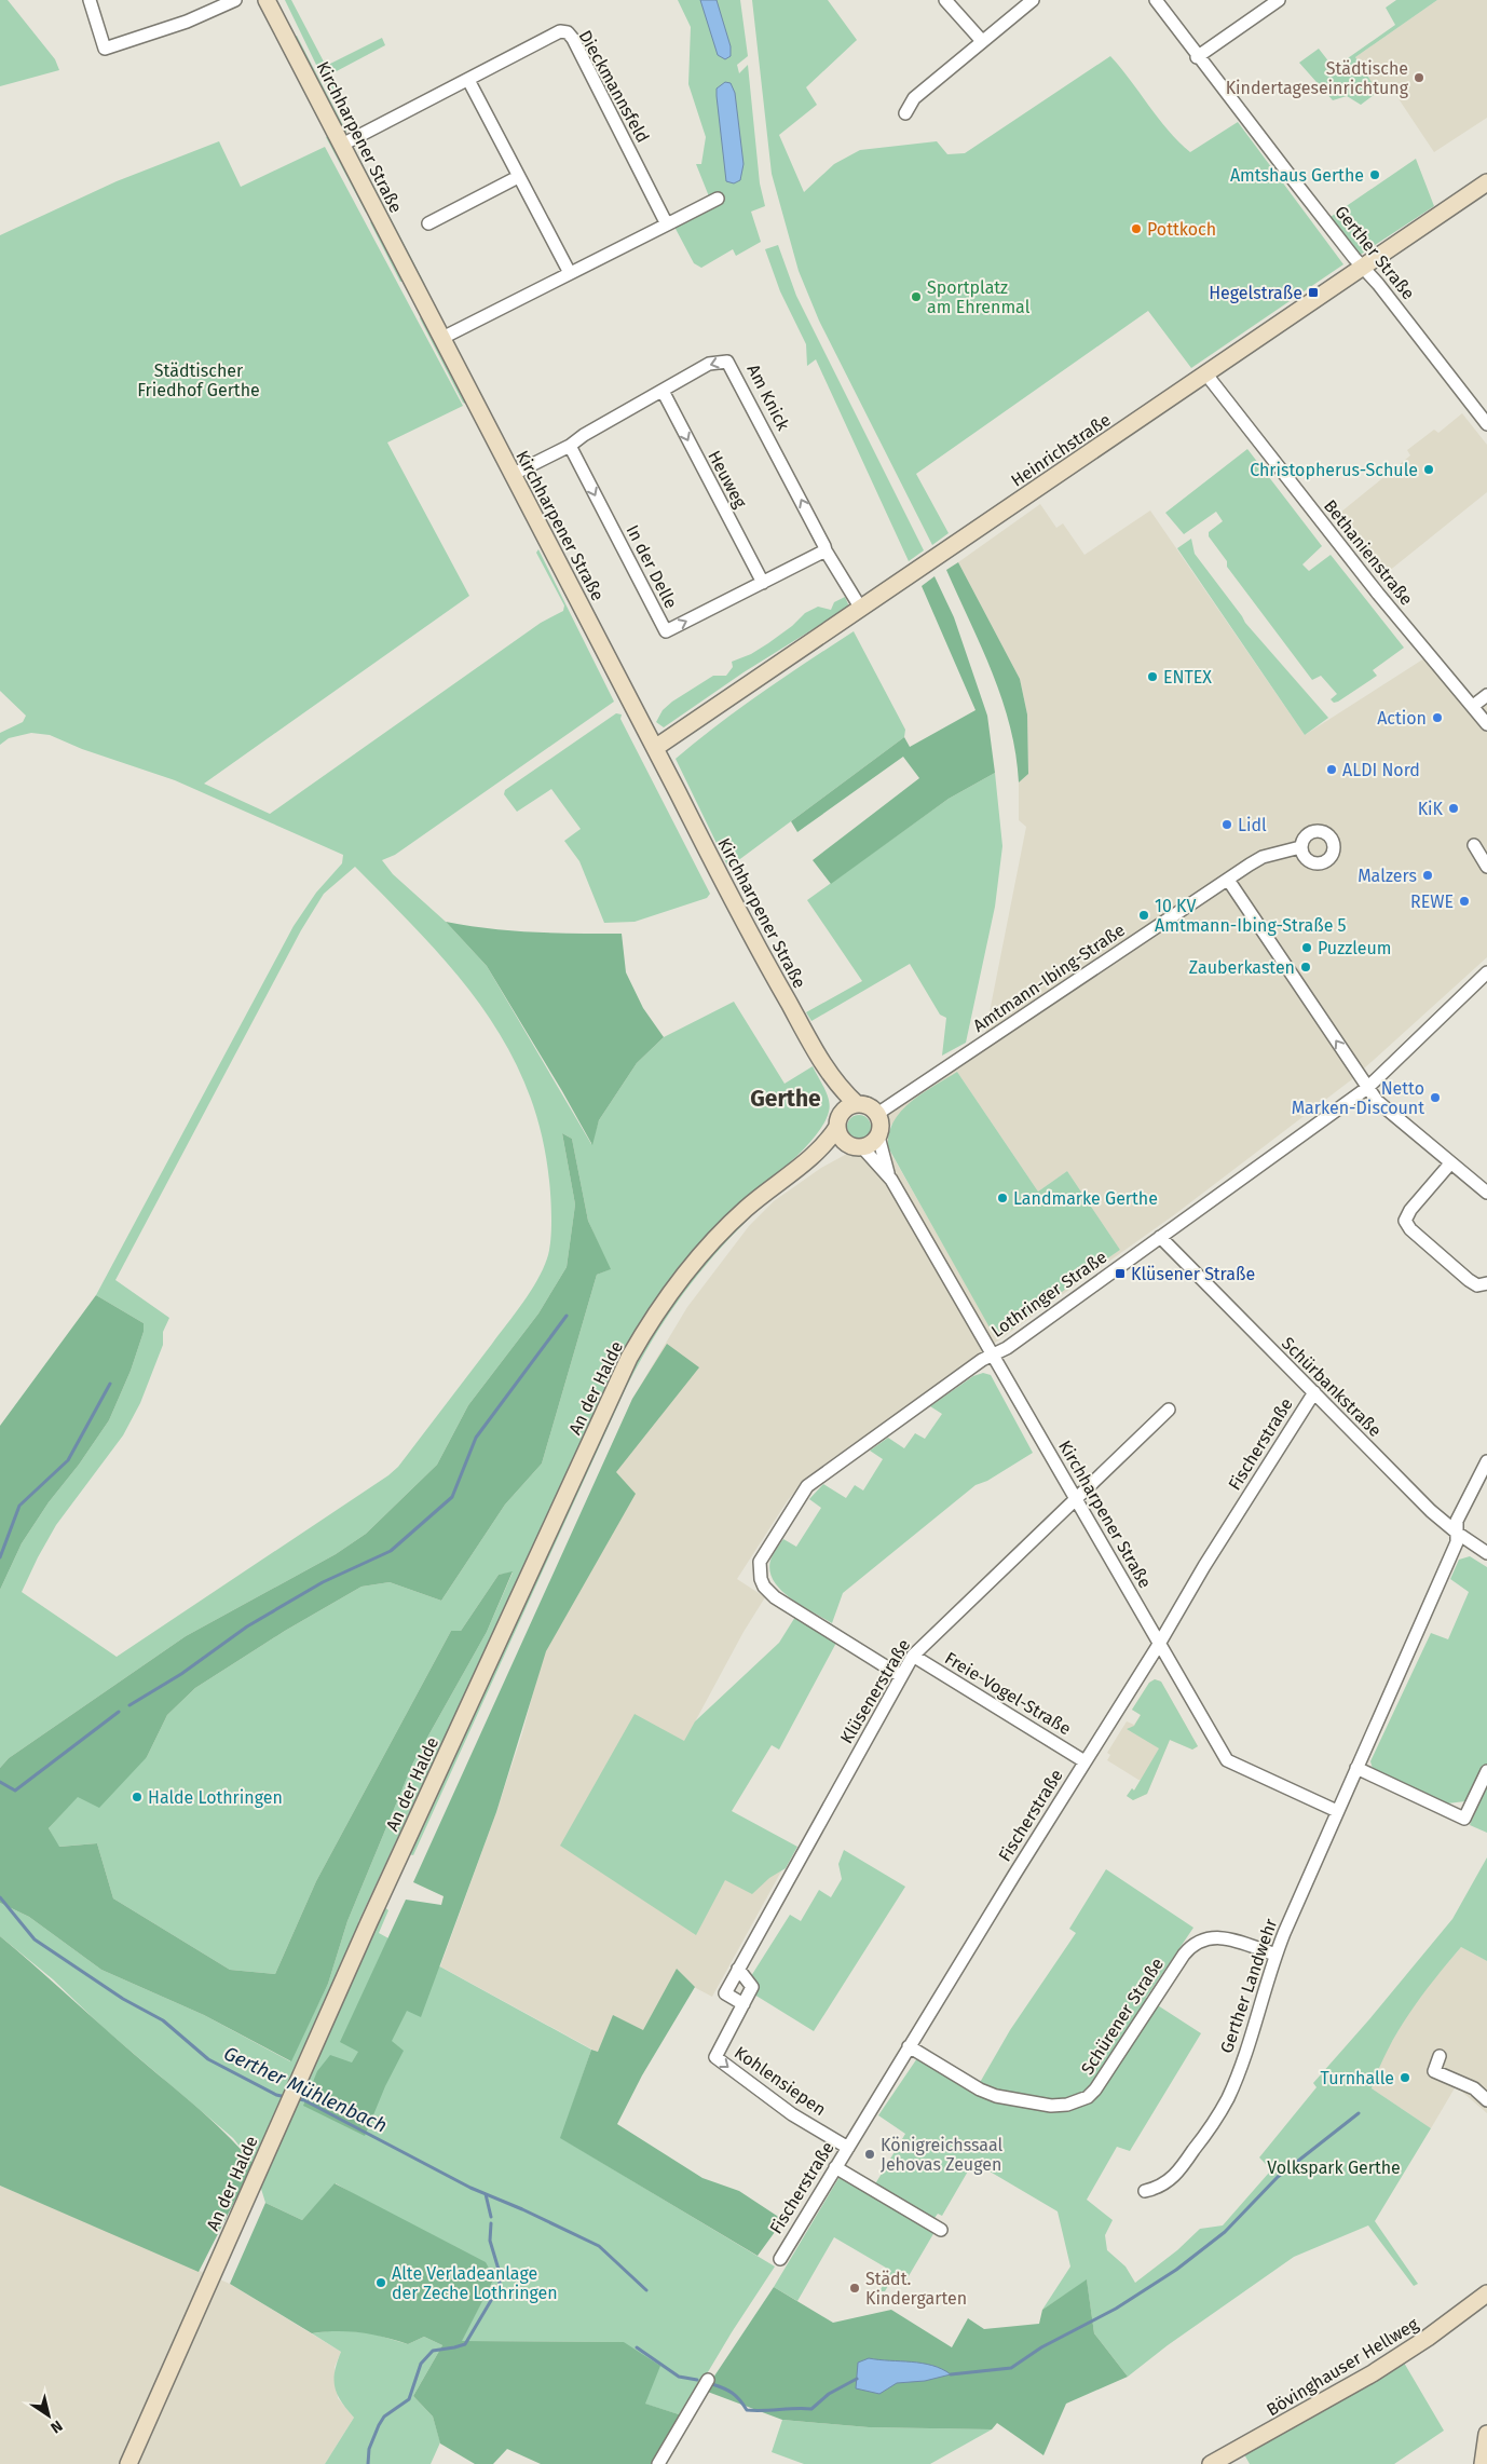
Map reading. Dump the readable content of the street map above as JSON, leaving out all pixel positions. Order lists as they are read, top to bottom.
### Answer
{
  "streets": {
    "street": [
      "Dieckmannsfeld",
      "Kirchharpener Straße",
      "Gerther Straße",
      "Am Knick",
      "Heinrichstraße",
      "Heuweg",
      "Bethanienstraße",
      "In der Delle",
      "Amtmann-Ibing-Straße",
      "Lothringer Straße",
      "Schürbankstraße",
      "An der Halde",
      "Fischerstraße",
      "Klüsenerstraße",
      "Freie-Vogel-Straße",
      "Gerther Landwehr",
      "Schürener Straße",
      "Kohlensiepen",
      "Bövinghauser Hellweg"
    ]
  },
  "crossings": [
    ["Dieckmannsfeld", "Kirchharpener Straße"],
    ["Kirchharpener Straße", "Am Knick"],
    ["Kirchharpener Straße", "Heinrichstraße"],
    ["Kirchharpener Straße", "Amtmann-Ibing-Straße"],
    ["Kirchharpener Straße", "Lothringer Straße"],
    ["Kirchharpener Straße", "An der Halde"],
    ["Kirchharpener Straße", "Fischerstraße"],
    ["Kirchharpener Straße", "Klüsenerstraße"],
    ["Kirchharpener Straße", "Gerther Landwehr"],
    ["Gerther Straße", "Heinrichstraße"],
    ["Am Knick", "Heinrichstraße"],
    ["Am Knick", "Heuweg"],
    ["Am Knick", "In der Delle"],
    ["Heinrichstraße", "Bethanienstraße"],
    ["Heuweg", "In der Delle"],
    ["Amtmann-Ibing-Straße", "An der Halde"],
    ["Lothringer Straße", "Schürbankstraße"],
    ["Lothringer Straße", "Klüsenerstraße"],
    ["Schürbankstraße", "Fischerstraße"],
    ["Schürbankstraße", "Gerther Landwehr"],
    ["Fischerstraße", "Freie-Vogel-Straße"],
    ["Fischerstraße", "Schürener Straße"],
    ["Fischerstraße", "Kohlensiepen"],
    ["Klüsenerstraße", "Freie-Vogel-Straße"],
    ["Klüsenerstraße", "Kohlensiepen"],
    ["Gerther Landwehr", "Schürener Straße"]
  ],
  "one_way": ["Heuweg", "Kohlensiepen"],
  "districts": ["Gerthe"],
  "water": ["Gerther Mühlenbach"],
  "parks": ["Städtischer Friedhof Gerthe", "Volkspark Gerthe"],
  "places": {
    "other": [
      "Städtische Kindertageseinrichtung",
      "Amtshaus Gerthe",
      "Pottkoch",
      "Sportplatz am Ehrenmal",
      "Christopherus-Schule",
      "ENTEX",
      "Action",
      "ALDI Nord",
      "KiK",
      "Lidl",
      "Malzers",
      "REWE",
      "10 KV Amtmann-Ibing-Straße 5",
      "Puzzleum",
      "Zauberkasten",
      "Netto Marken-Discount",
      "Landmarke Gerthe",
      "Halde Lothringen",
      "Turnhalle",
      "Königreichssaal Jehovas Zeugen",
      "Alte Verladeanlage der Zeche Lothringen",
      "Städt. Kindergarten"
    ],
    "transit": ["Hegelstraße", "Klüsener Straße"]
  },
  "north": "bottom right"
}
